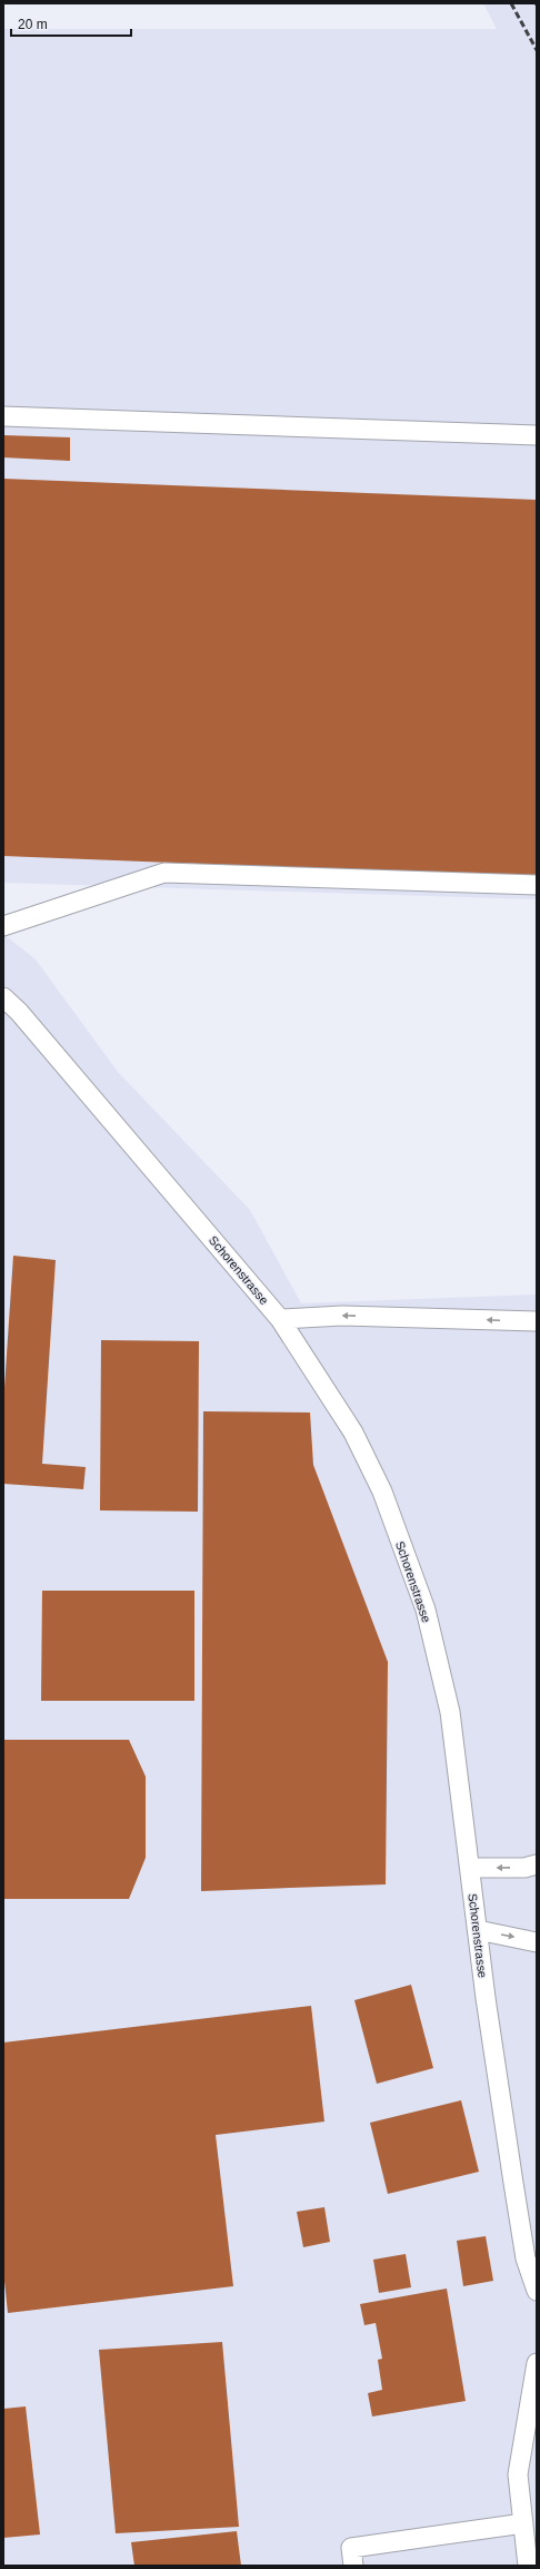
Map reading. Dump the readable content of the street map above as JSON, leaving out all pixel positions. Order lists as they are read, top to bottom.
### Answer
{
  "streets": {
    "lane": ["Schorenstrasse"]
  },
  "scale_bar": "20 m"
}
